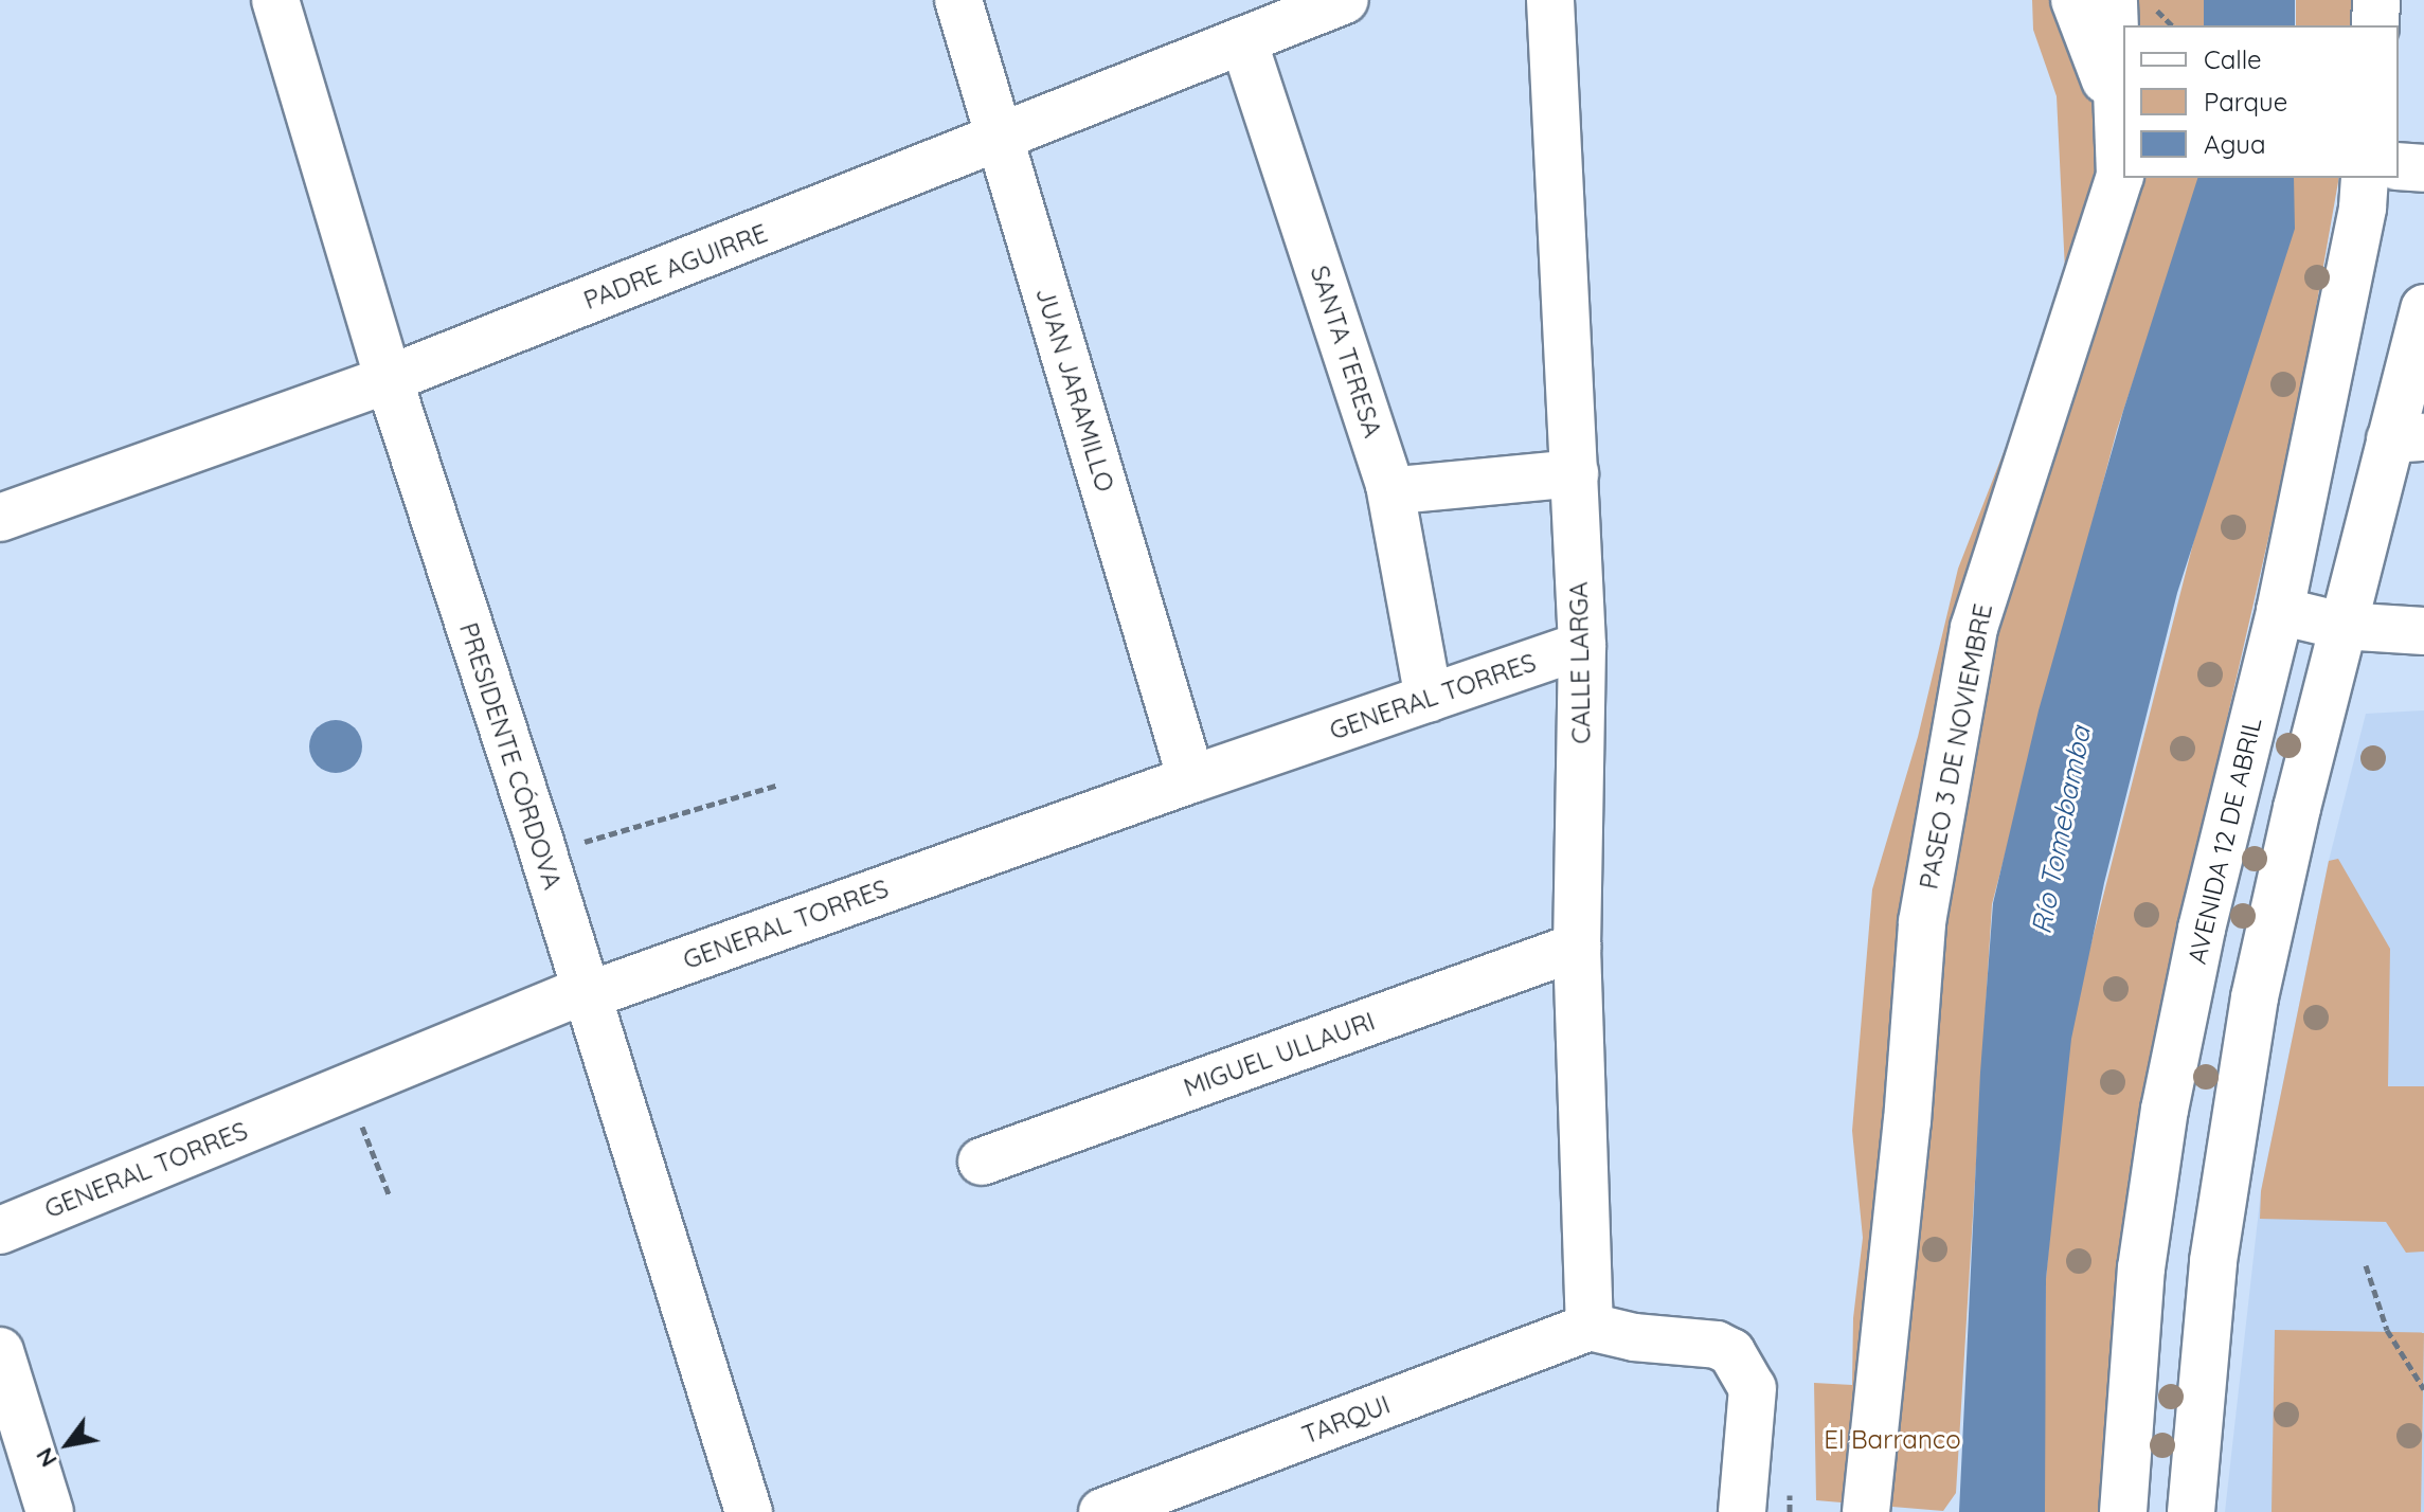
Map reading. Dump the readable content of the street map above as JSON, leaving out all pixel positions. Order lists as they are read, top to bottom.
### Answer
{
  "streets": {
    "street": [
      "PADRE AGUIRRE",
      "SANTA TERESA",
      "JUAN JARAMILLO",
      "CALLE LARGA",
      "GENERAL TORRES",
      "PASEO 3 DE NOVIEMBRE",
      "PRESIDENTE CÓRDOVA",
      "AVENIDA 12 DE ABRIL",
      "MIGUEL ULLAURI",
      "TARQUI"
    ]
  },
  "crossings": [
    ["PADRE AGUIRRE", "SANTA TERESA"],
    ["PADRE AGUIRRE", "JUAN JARAMILLO"],
    ["PADRE AGUIRRE", "PRESIDENTE CÓRDOVA"],
    ["SANTA TERESA", "GENERAL TORRES"],
    ["JUAN JARAMILLO", "GENERAL TORRES"],
    ["CALLE LARGA", "GENERAL TORRES"],
    ["CALLE LARGA", "MIGUEL ULLAURI"],
    ["CALLE LARGA", "TARQUI"],
    ["GENERAL TORRES", "PRESIDENTE CÓRDOVA"]
  ],
  "water": ["Río Tomebamba"],
  "parks": ["El Barranco"],
  "legend": ["Calle", "Parque", "Agua"],
  "north": "bottom left"
}
